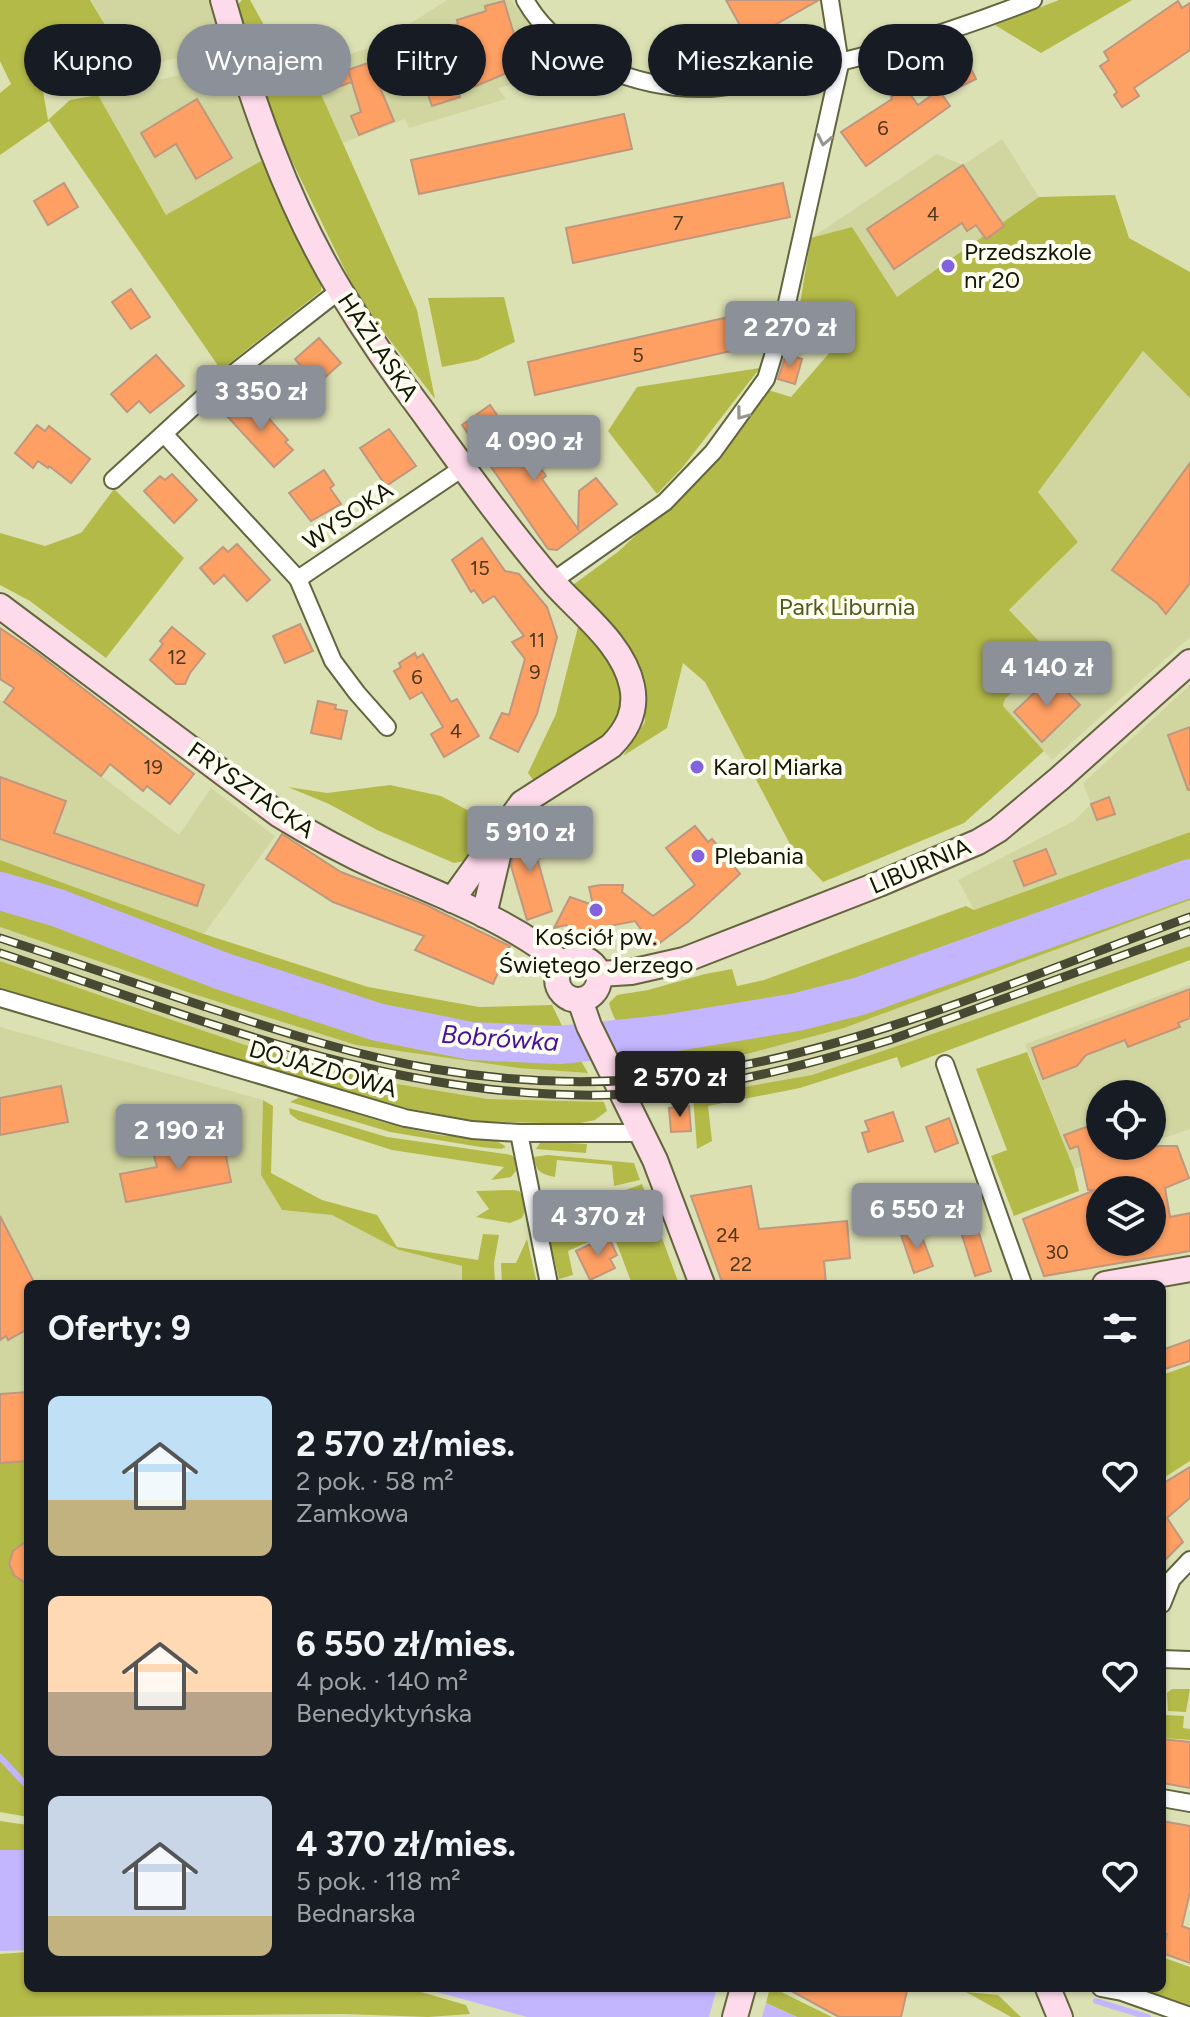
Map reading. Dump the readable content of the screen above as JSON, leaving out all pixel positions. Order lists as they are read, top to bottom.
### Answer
{
  "streets": {
    "street": [
      "HAŻLASKA",
      "WYSOKA",
      "FRYSZTACKA",
      "LIBURNIA",
      "DOJAZDOWA"
    ]
  },
  "crossings": [
    ["HAŻLASKA", "WYSOKA"],
    ["HAŻLASKA", "FRYSZTACKA"],
    ["FRYSZTACKA", "LIBURNIA"]
  ],
  "water": ["Bobrówka"],
  "parks": ["Park Liburnia"],
  "places": [
    "Przedszkole nr 20",
    "Karol Miarka",
    "Plebania",
    "Kościół pw. Świętego Jerzego"
  ],
  "house_numbers": [
    "6",
    "4",
    "7",
    "5",
    "15",
    "11",
    "12",
    "9",
    "6",
    "4",
    "19",
    "24",
    "30",
    "22"
  ],
  "page": {
    "chip": [
      "Kupno",
      "Wynajem",
      "Filtry",
      "Nowe",
      "Mieszkanie",
      "Dom"
    ],
    "price": [
      "2 270 zł",
      "3 350 zł",
      "4 090 zł",
      "4 140 zł",
      "5 910 zł",
      "2 570 zł",
      "2 190 zł",
      "6 550 zł",
      "4 370 zł"
    ],
    "heading": "Oferty: 9",
    "list": [
      {
        "name": "2 570 zł/mies.",
        "note": "2 pok. · 58 m² · Zamkowa"
      },
      {
        "name": "6 550 zł/mies.",
        "note": "4 pok. · 140 m² · Benedyktyńska"
      },
      {
        "name": "4 370 zł/mies.",
        "note": "5 pok. · 118 m² · Bednarska"
      }
    ]
  }
}
